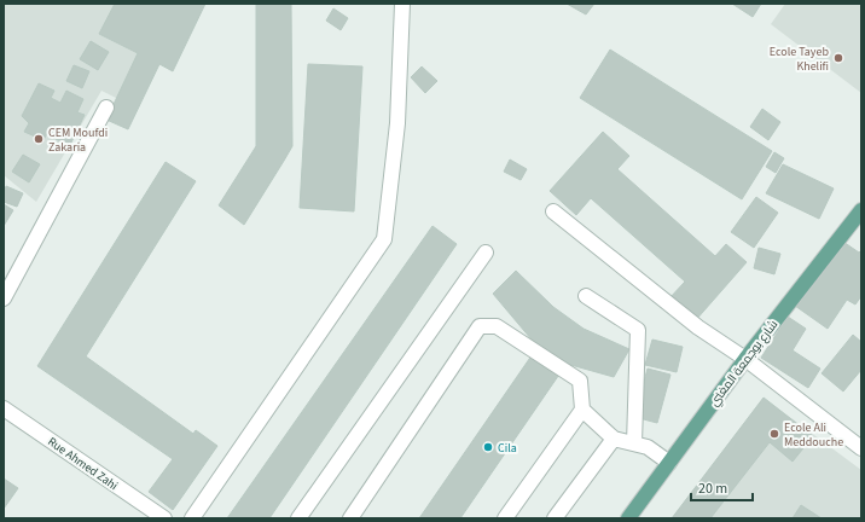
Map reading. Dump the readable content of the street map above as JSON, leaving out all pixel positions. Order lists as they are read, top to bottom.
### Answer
{
  "streets": {
    "main road": ["شارع بوجمعة المغني"],
    "street": ["Rue Ahmed Zahi"]
  },
  "places": [
    "Ecole Tayeb Khelifi",
    "CEM Moufdi Zakaria",
    "Ecole Ali Meddouche",
    "Cila"
  ],
  "scale_bar": "20 m"
}
